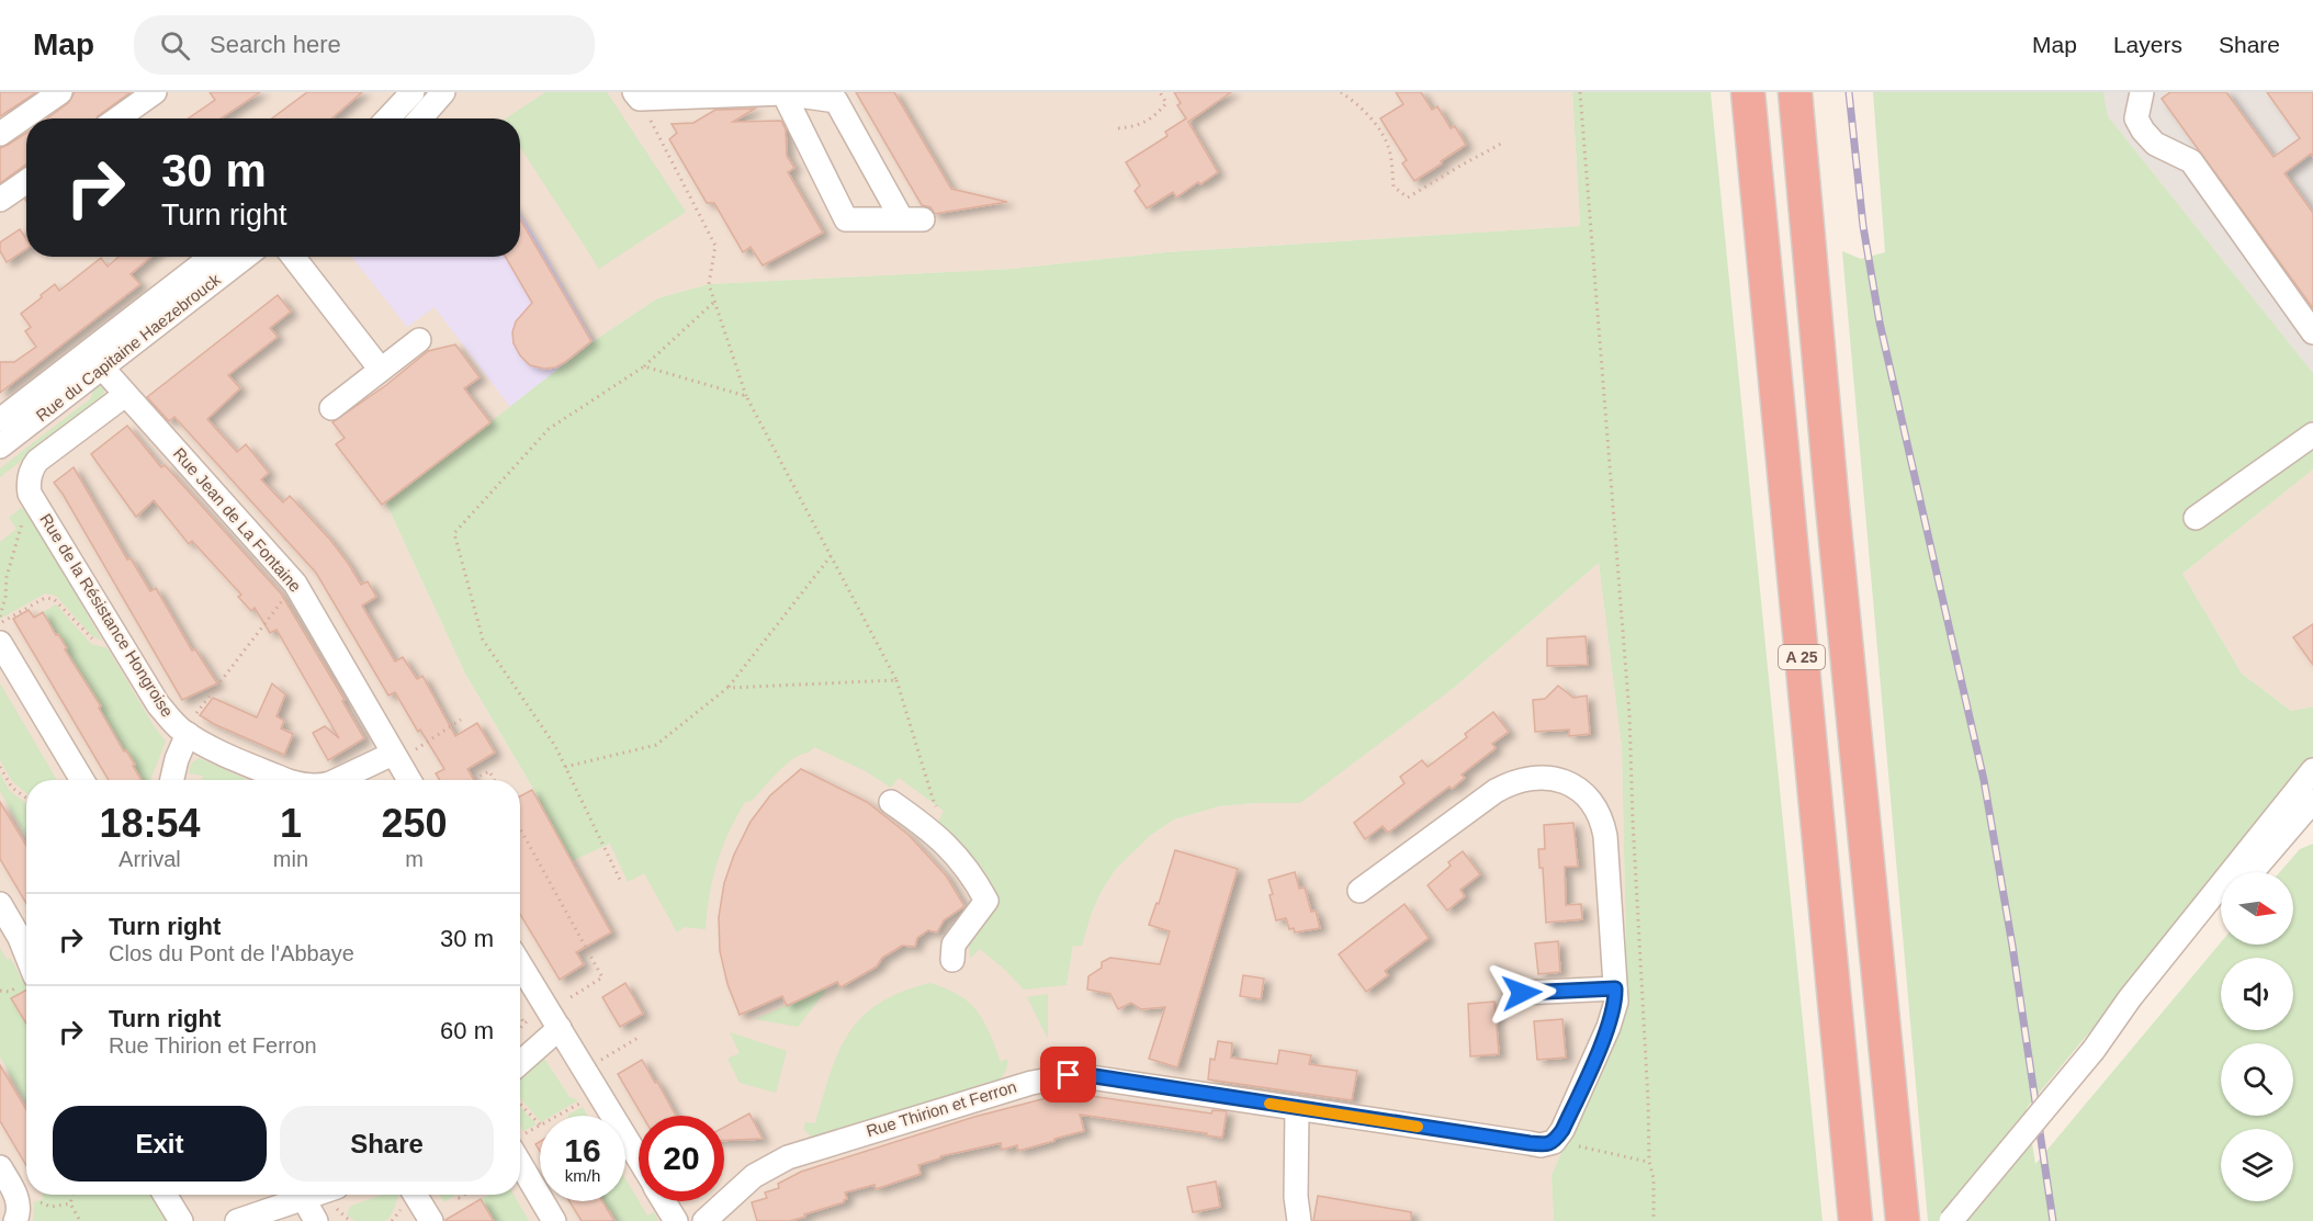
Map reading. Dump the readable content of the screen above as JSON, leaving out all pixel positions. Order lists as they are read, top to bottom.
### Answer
{
  "streets": {
    "highway": ["A 25"],
    "street": [
      "Rue du Capitaine Haezebrouck",
      "Rue Jean de La Fontaine",
      "Rue de la Résistance Hongroise",
      "Rue Thirion et Ferron"
    ]
  },
  "crossings": [
    ["Rue du Capitaine Haezebrouck", "Rue Jean de La Fontaine"],
    ["Rue Jean de La Fontaine", "Rue de la Résistance Hongroise"]
  ],
  "north": "right",
  "page": {
    "header": "Map",
    "search": "Search here",
    "nav": ["Map", "Layers", "Share"],
    "turn": ["30 m", "Turn right"],
    "eta": [
      "18:54",
      "Arrival",
      "1",
      "min",
      "250",
      "m"
    ],
    "list": [
      {
        "name": "Turn right",
        "note": "Clos du Pont de l'Abbaye",
        "value": "30 m"
      },
      {
        "name": "Turn right",
        "note": "Rue Thirion et Ferron",
        "value": "60 m"
      }
    ],
    "buttons": ["Exit", "Share"],
    "speed": "16 km/h",
    "limit": "20"
  }
}
